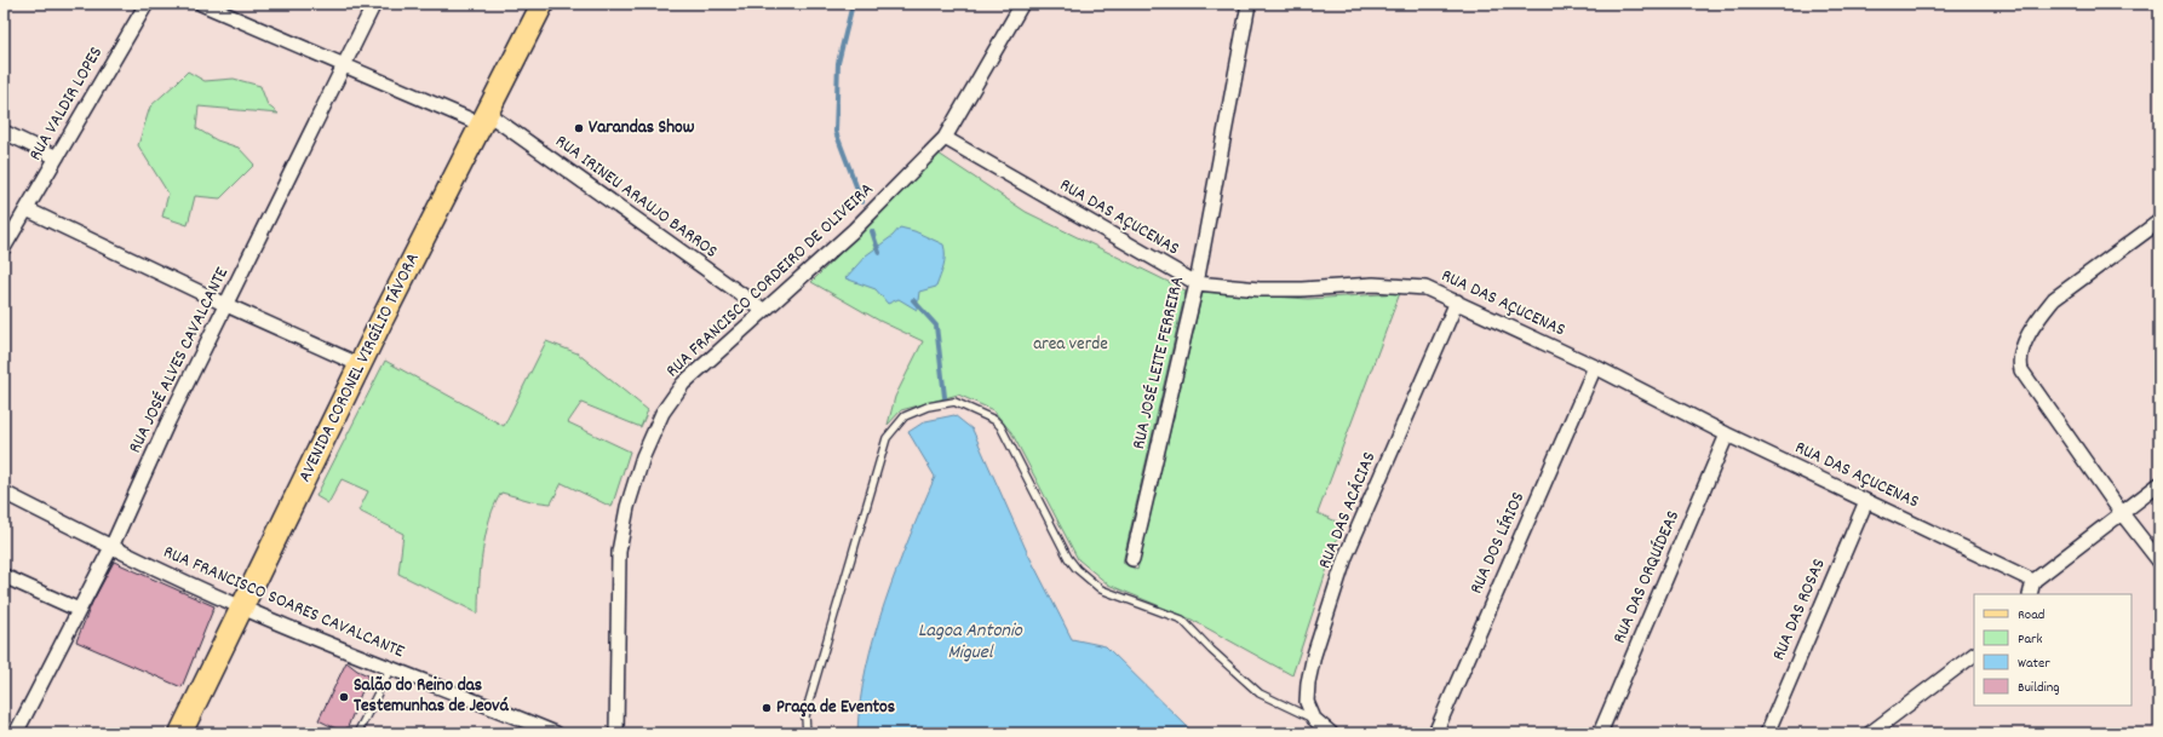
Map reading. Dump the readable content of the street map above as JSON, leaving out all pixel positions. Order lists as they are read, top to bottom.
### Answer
{
  "streets": {
    "main road": ["AVENIDA CORONEL VIRGÍLIO TÁVORA"],
    "street": [
      "RUA VALDIR LOPES",
      "RUA IRINEU ARAUJO BARROS",
      "RUA DAS AÇUCENAS",
      "RUA FRANCISCO CORDEIRO DE OLIVEIRA",
      "RUA JOSÉ ALVES CAVALCANTE",
      "RUA JOSÉ LEITE FERREIRA",
      "RUA DAS ACÁCIAS",
      "RUA DOS LÍRIOS",
      "RUA DAS ORQUÍDEAS",
      "RUA FRANCISCO SOARES CAVALCANTE",
      "RUA DAS ROSAS"
    ]
  },
  "crossings": [
    ["RUA IRINEU ARAUJO BARROS", "RUA FRANCISCO CORDEIRO DE OLIVEIRA"],
    ["RUA IRINEU ARAUJO BARROS", "RUA JOSÉ ALVES CAVALCANTE"],
    ["RUA IRINEU ARAUJO BARROS", "AVENIDA CORONEL VIRGÍLIO TÁVORA"],
    ["RUA DAS AÇUCENAS", "RUA FRANCISCO CORDEIRO DE OLIVEIRA"],
    ["RUA DAS AÇUCENAS", "RUA JOSÉ LEITE FERREIRA"],
    ["RUA DAS AÇUCENAS", "RUA DAS ACÁCIAS"],
    ["RUA DAS AÇUCENAS", "RUA DOS LÍRIOS"],
    ["RUA DAS AÇUCENAS", "RUA DAS ORQUÍDEAS"],
    ["RUA DAS AÇUCENAS", "RUA DAS ROSAS"],
    ["RUA JOSÉ ALVES CAVALCANTE", "RUA FRANCISCO SOARES CAVALCANTE"],
    ["AVENIDA CORONEL VIRGÍLIO TÁVORA", "RUA FRANCISCO SOARES CAVALCANTE"]
  ],
  "water": ["Lagoa Antonio Miguel"],
  "parks": ["area verde"],
  "places": ["Varandas Show", "Salão do Reino das Testemunhas de Jeová", "Praça de Eventos"],
  "legend": [
    "Road",
    "Park",
    "Water",
    "Building"
  ]
}
